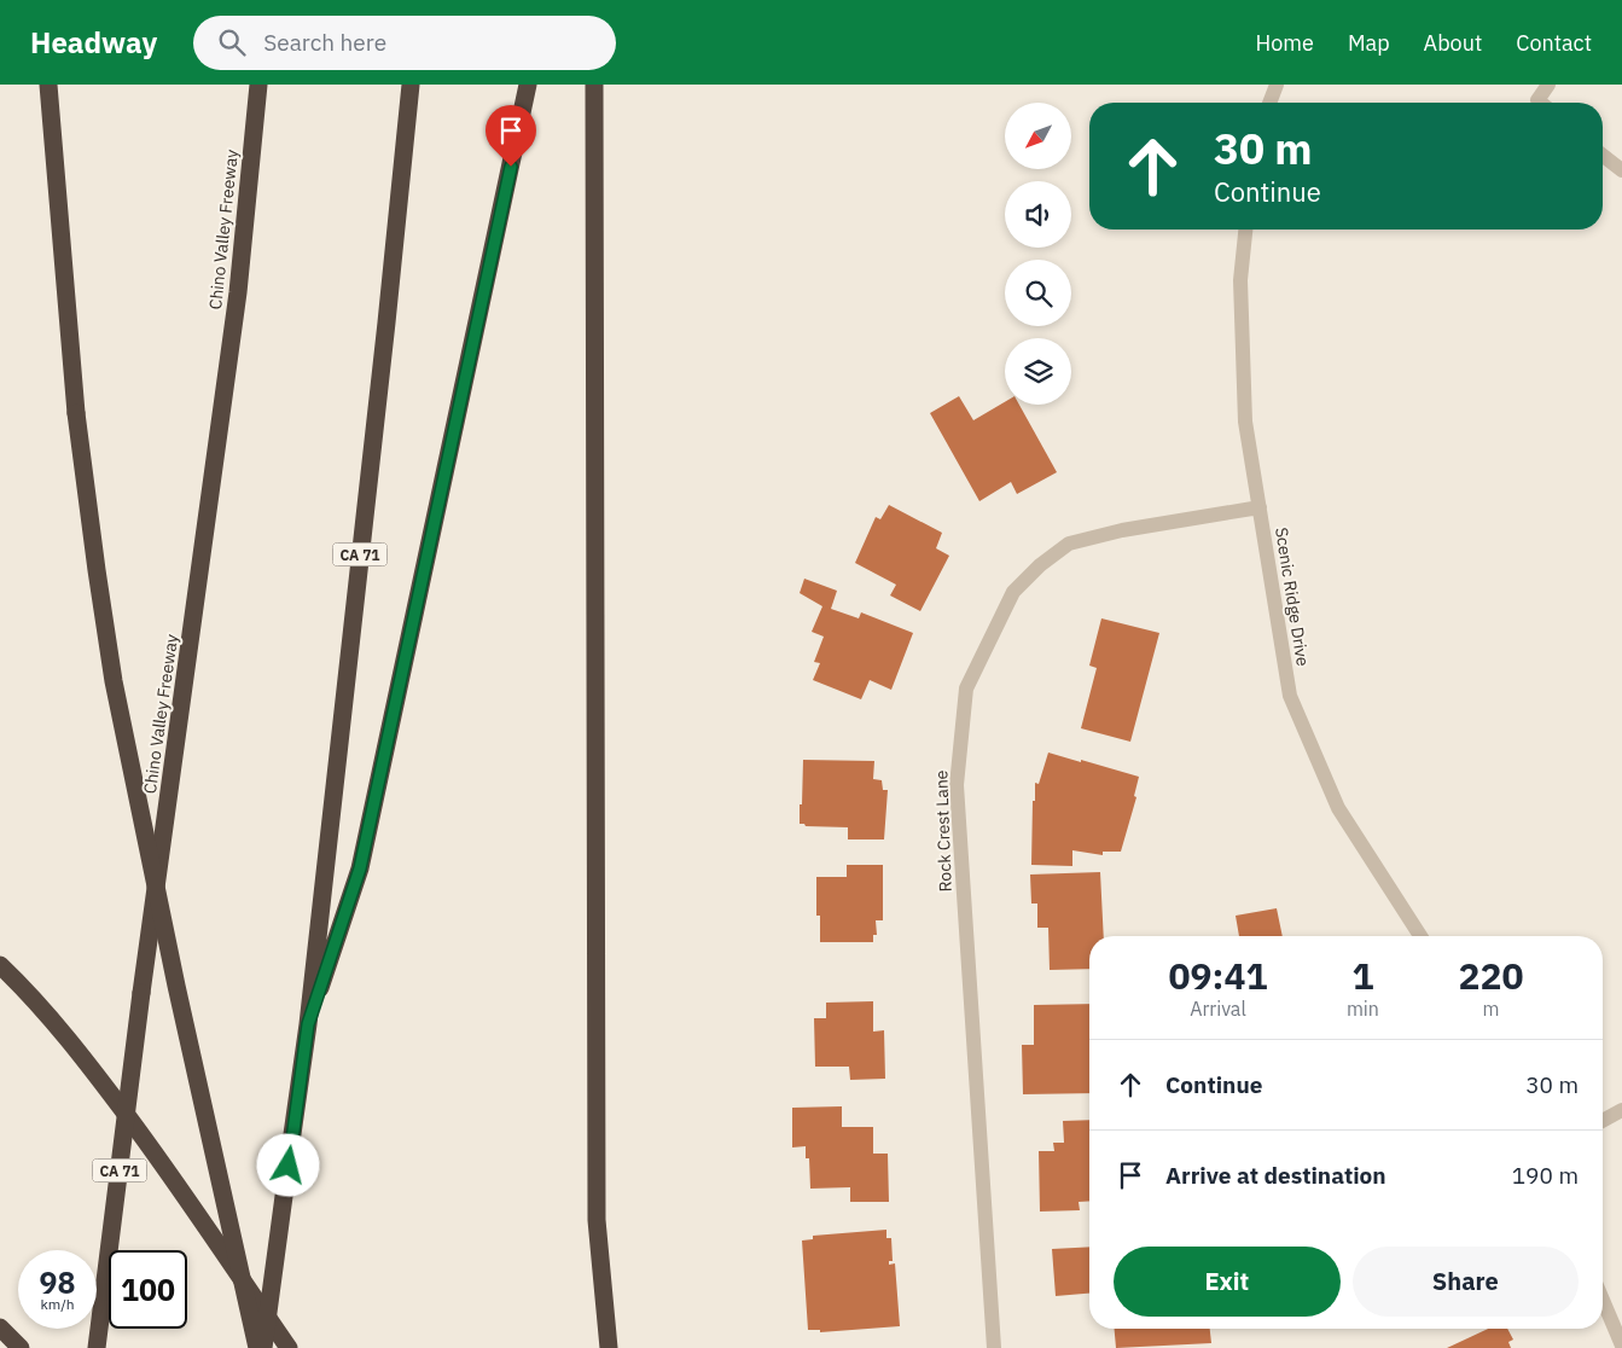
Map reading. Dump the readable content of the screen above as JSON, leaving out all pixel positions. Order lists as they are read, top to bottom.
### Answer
{
  "streets": {
    "highway": ["Chino Valley Freeway", "CA 71"],
    "street": ["Scenic Ridge Drive", "Rock Crest Lane"]
  },
  "crossings": [
    ["Scenic Ridge Drive", "Rock Crest Lane"]
  ],
  "north": "bottom left",
  "page": {
    "header": "Headway",
    "search": "Search here",
    "nav": [
      "Home",
      "Map",
      "About",
      "Contact"
    ],
    "turn": ["30 m", "Continue"],
    "eta": [
      "09:41",
      "Arrival",
      "1",
      "min",
      "220",
      "m"
    ],
    "list": [
      {
        "name": "Continue",
        "value": "30 m"
      },
      {
        "name": "Arrive at destination",
        "value": "190 m"
      }
    ],
    "buttons": ["Exit", "Share"],
    "speed": "98 km/h",
    "limit": "100"
  }
}
